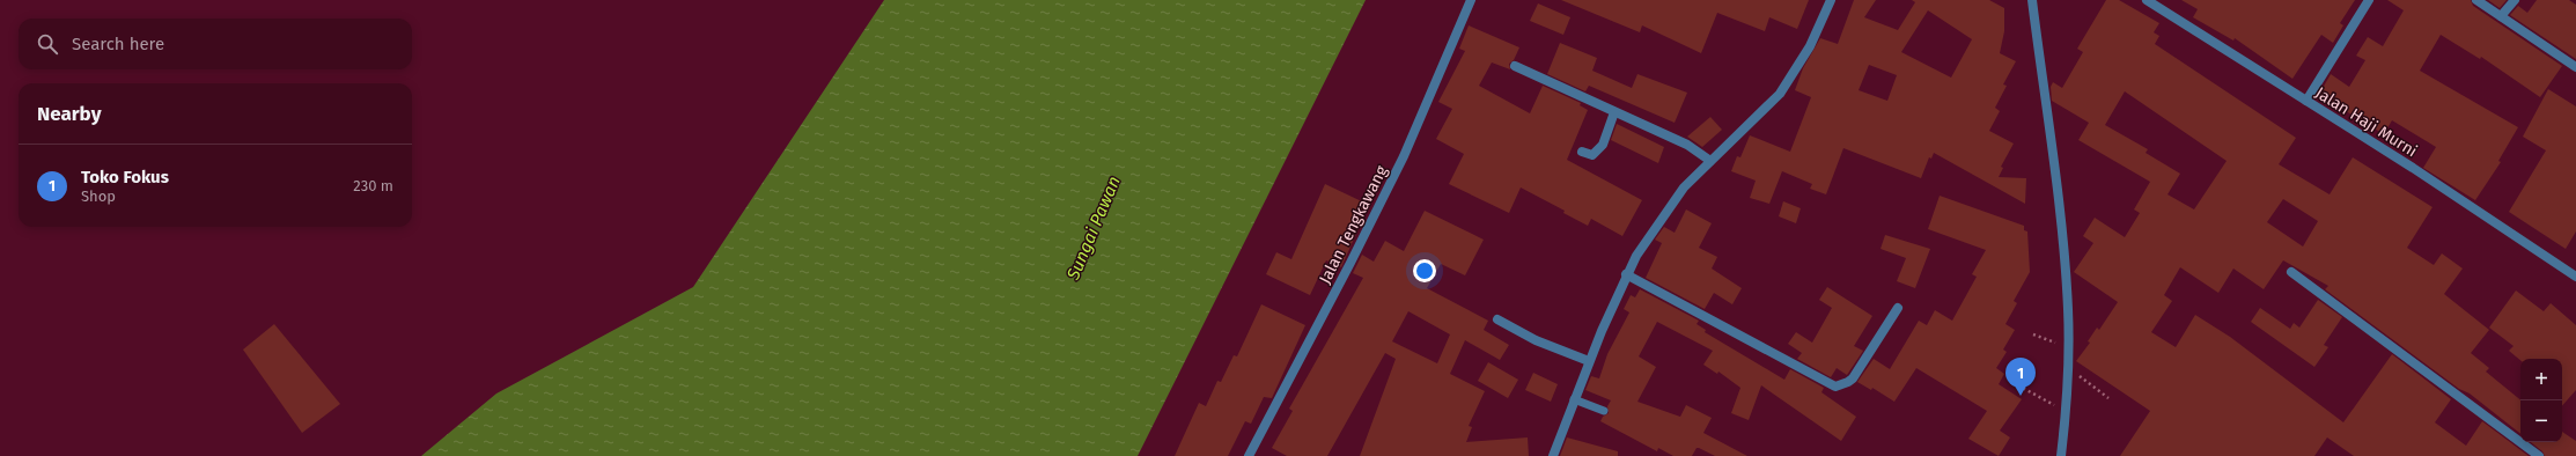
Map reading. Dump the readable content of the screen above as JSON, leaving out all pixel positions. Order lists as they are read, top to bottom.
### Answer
{
  "streets": {
    "street": ["Jalan Haji Murni", "Jalan Tengkawang"]
  },
  "water": ["Sungai Pawan"],
  "page": {
    "search": "Search here",
    "heading": "Nearby",
    "list": [
      {
        "mark": "1",
        "name": "Toko Fokus",
        "note": "Shop",
        "value": "230 m"
      }
    ],
    "pins": "1",
    "map_buttons": ["+", "−"]
  }
}
